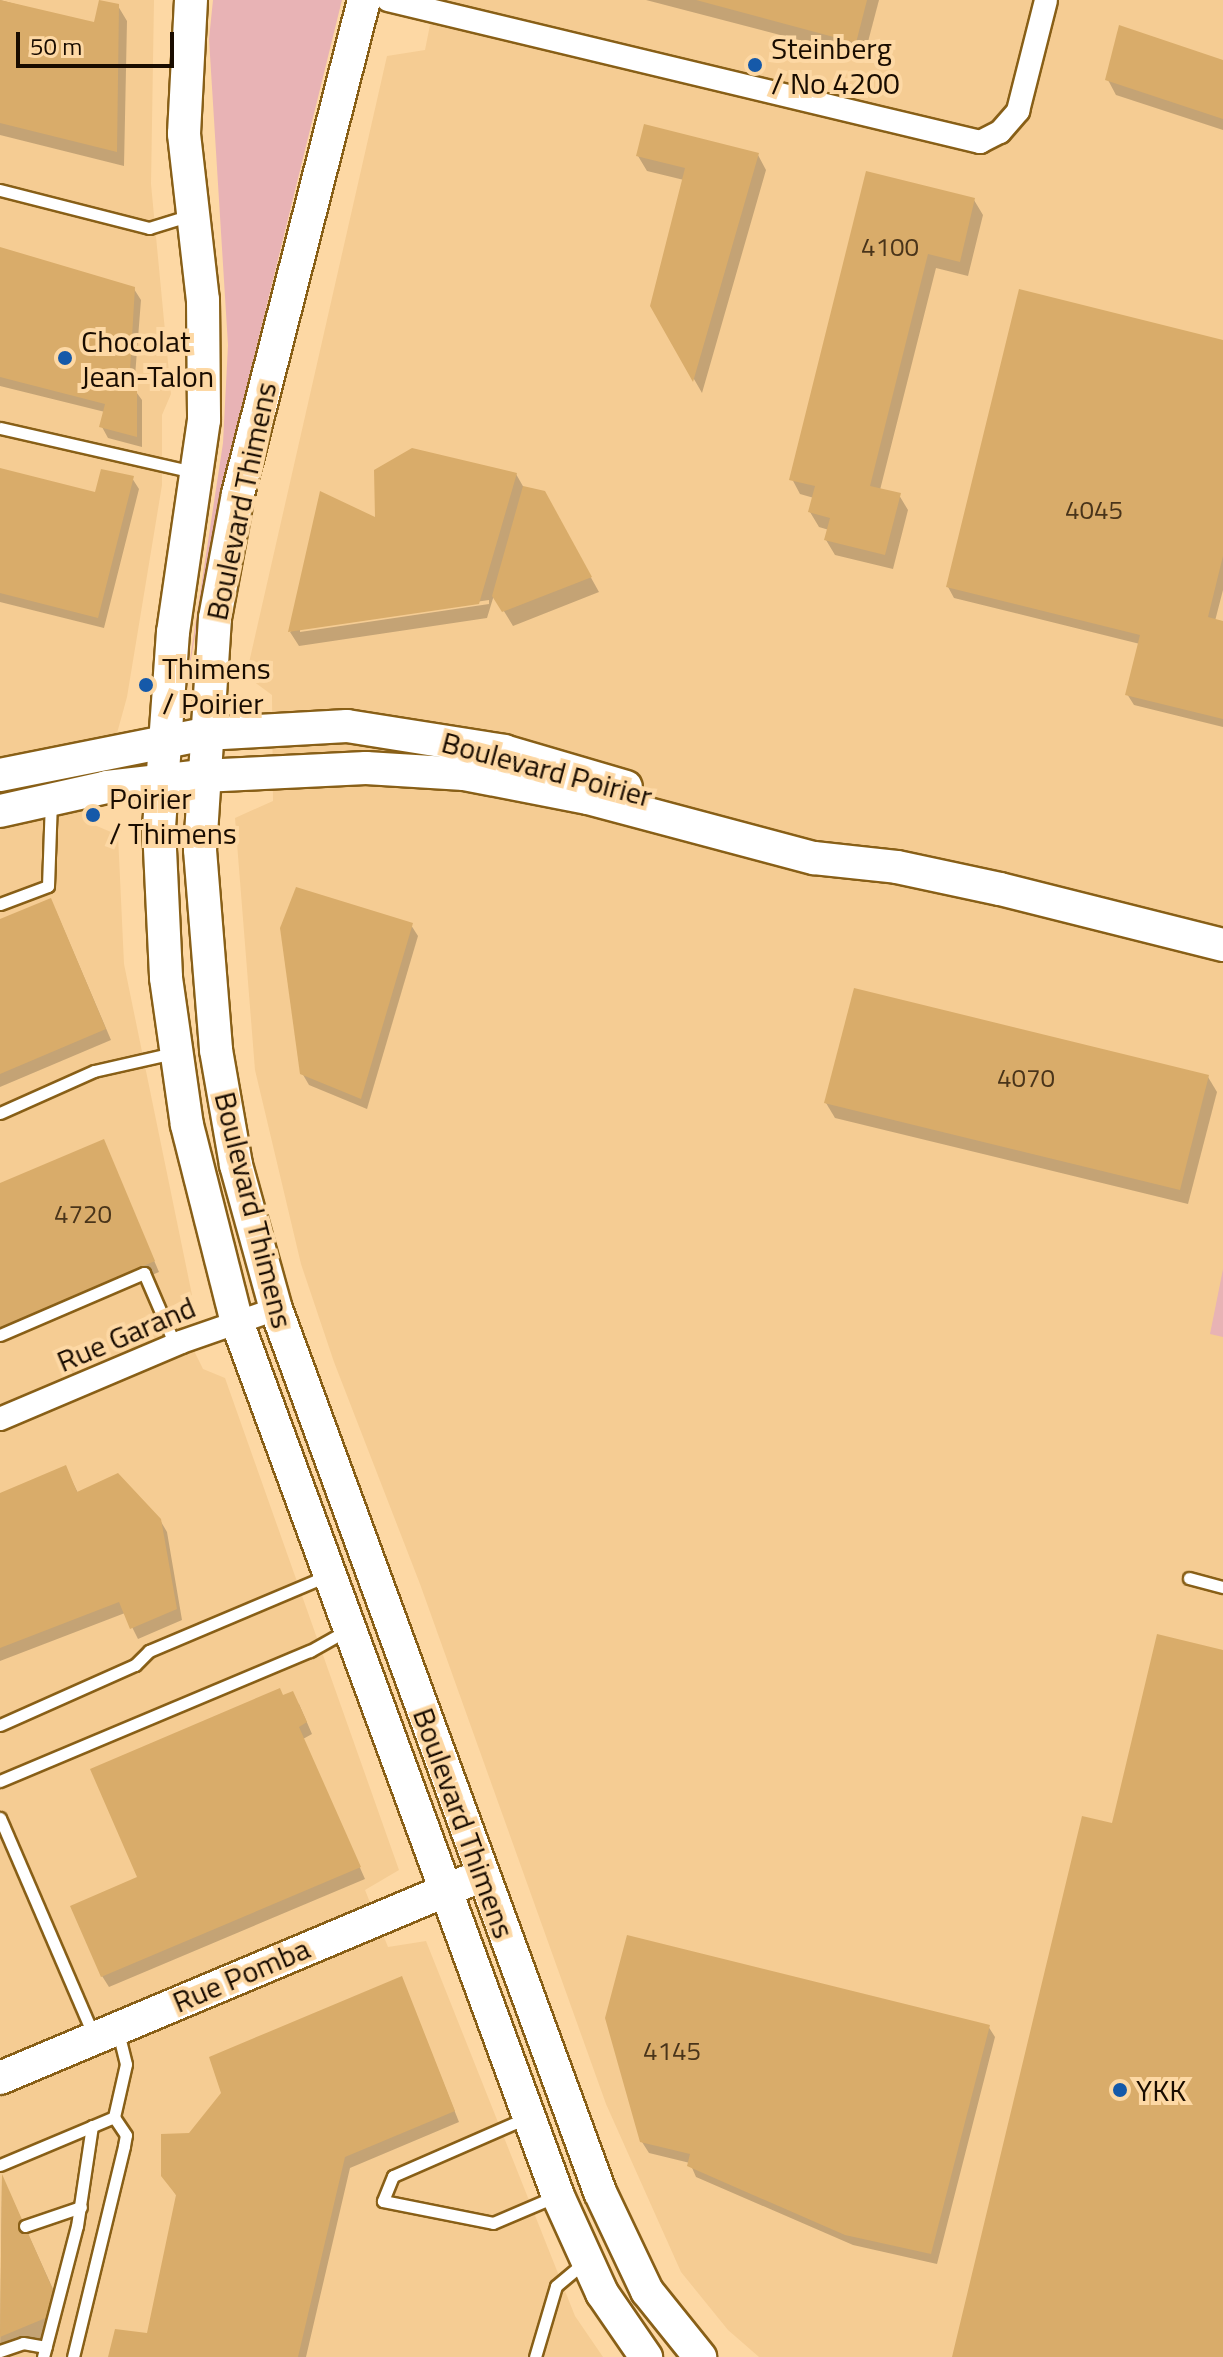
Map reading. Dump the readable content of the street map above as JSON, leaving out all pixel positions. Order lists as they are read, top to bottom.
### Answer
{
  "streets": {
    "street": [
      "Boulevard Thimens",
      "Boulevard Poirier",
      "Rue Garand",
      "Rue Pomba"
    ]
  },
  "crossings": [
    ["Boulevard Thimens", "Boulevard Poirier"],
    ["Boulevard Thimens", "Rue Garand"],
    ["Boulevard Thimens", "Rue Pomba"]
  ],
  "places": [
    "Steinberg / No 4200",
    "Chocolat Jean-Talon",
    "Thimens / Poirier",
    "Poirier / Thimens",
    "YKK"
  ],
  "house_numbers": [
    "4100",
    "4045",
    "4070",
    "4720",
    "4145"
  ],
  "scale_bar": "50 m"
}
